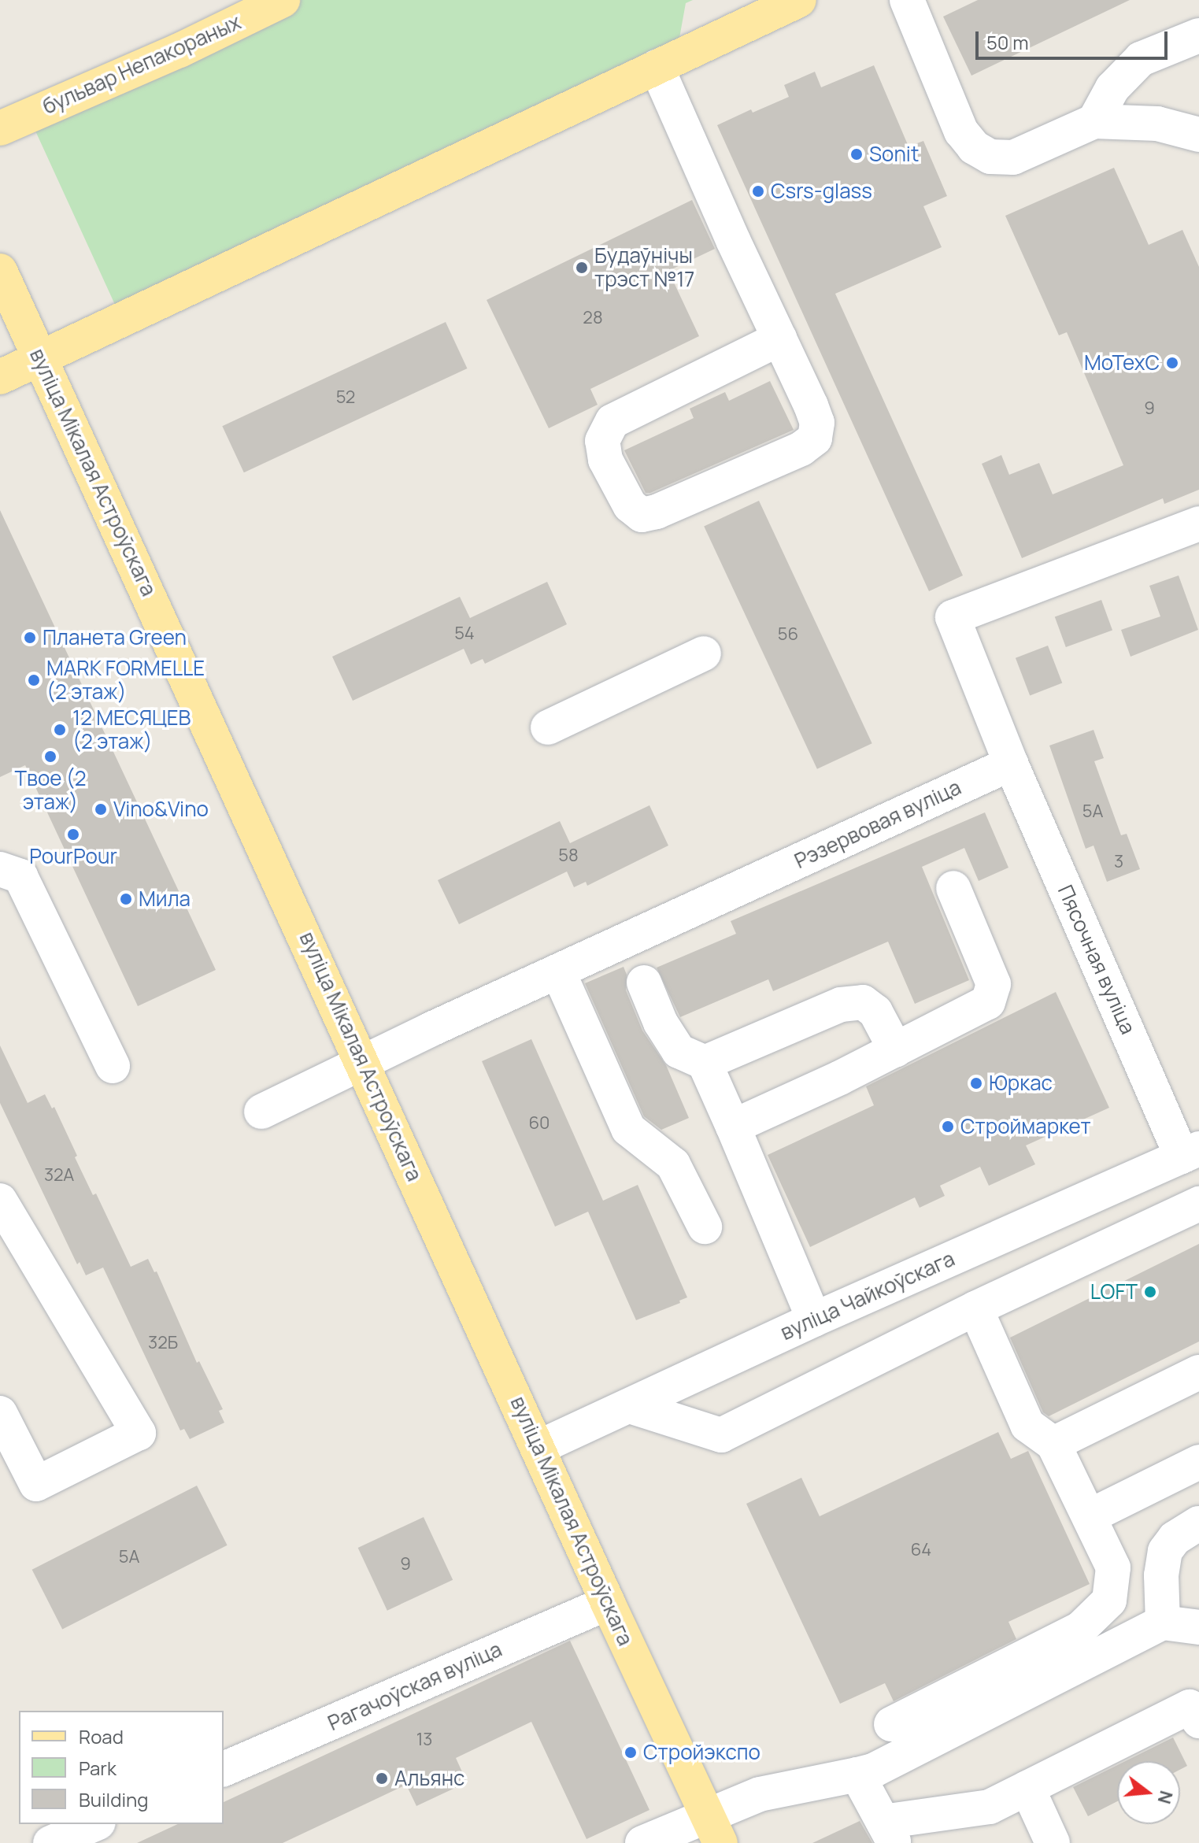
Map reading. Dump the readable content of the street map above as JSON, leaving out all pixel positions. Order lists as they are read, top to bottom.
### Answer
{
  "streets": {
    "main road": ["бульвар Непакораных", "вуліца Мікалая Астроўскага"],
    "street": [
      "Рэзервовая вуліца",
      "Пясочная вуліца",
      "вуліца Чайкоўскага",
      "Рагачоўская вуліца"
    ]
  },
  "crossings": [
    ["вуліца Мікалая Астроўскага", "Рэзервовая вуліца"],
    ["вуліца Мікалая Астроўскага", "вуліца Чайкоўскага"],
    ["вуліца Мікалая Астроўскага", "Рагачоўская вуліца"],
    ["Рэзервовая вуліца", "Пясочная вуліца"],
    ["Пясочная вуліца", "вуліца Чайкоўскага"]
  ],
  "places": [
    "Sonit",
    "Csrs-glass",
    "Будаўнічы трэст №17",
    "MoTexC",
    "Планета Green",
    "MARK FORMELLE (2 этаж)",
    "12 МЕСЯЦЕВ (2 этаж)",
    "Твое (2 этаж)",
    "Vino&Vino",
    "PourPour",
    "Мила",
    "Юркас",
    "Строймаркет",
    "LOFT",
    "Стройэкспо",
    "Альянс"
  ],
  "house_numbers": [
    "28",
    "52",
    "9",
    "54",
    "56",
    "5А",
    "58",
    "3",
    "60",
    "32А",
    "32Б",
    "64",
    "5А",
    "9",
    "13"
  ],
  "legend": ["Road", "Park", "Building"],
  "scale_bar": "50 m",
  "north": "right"
}
